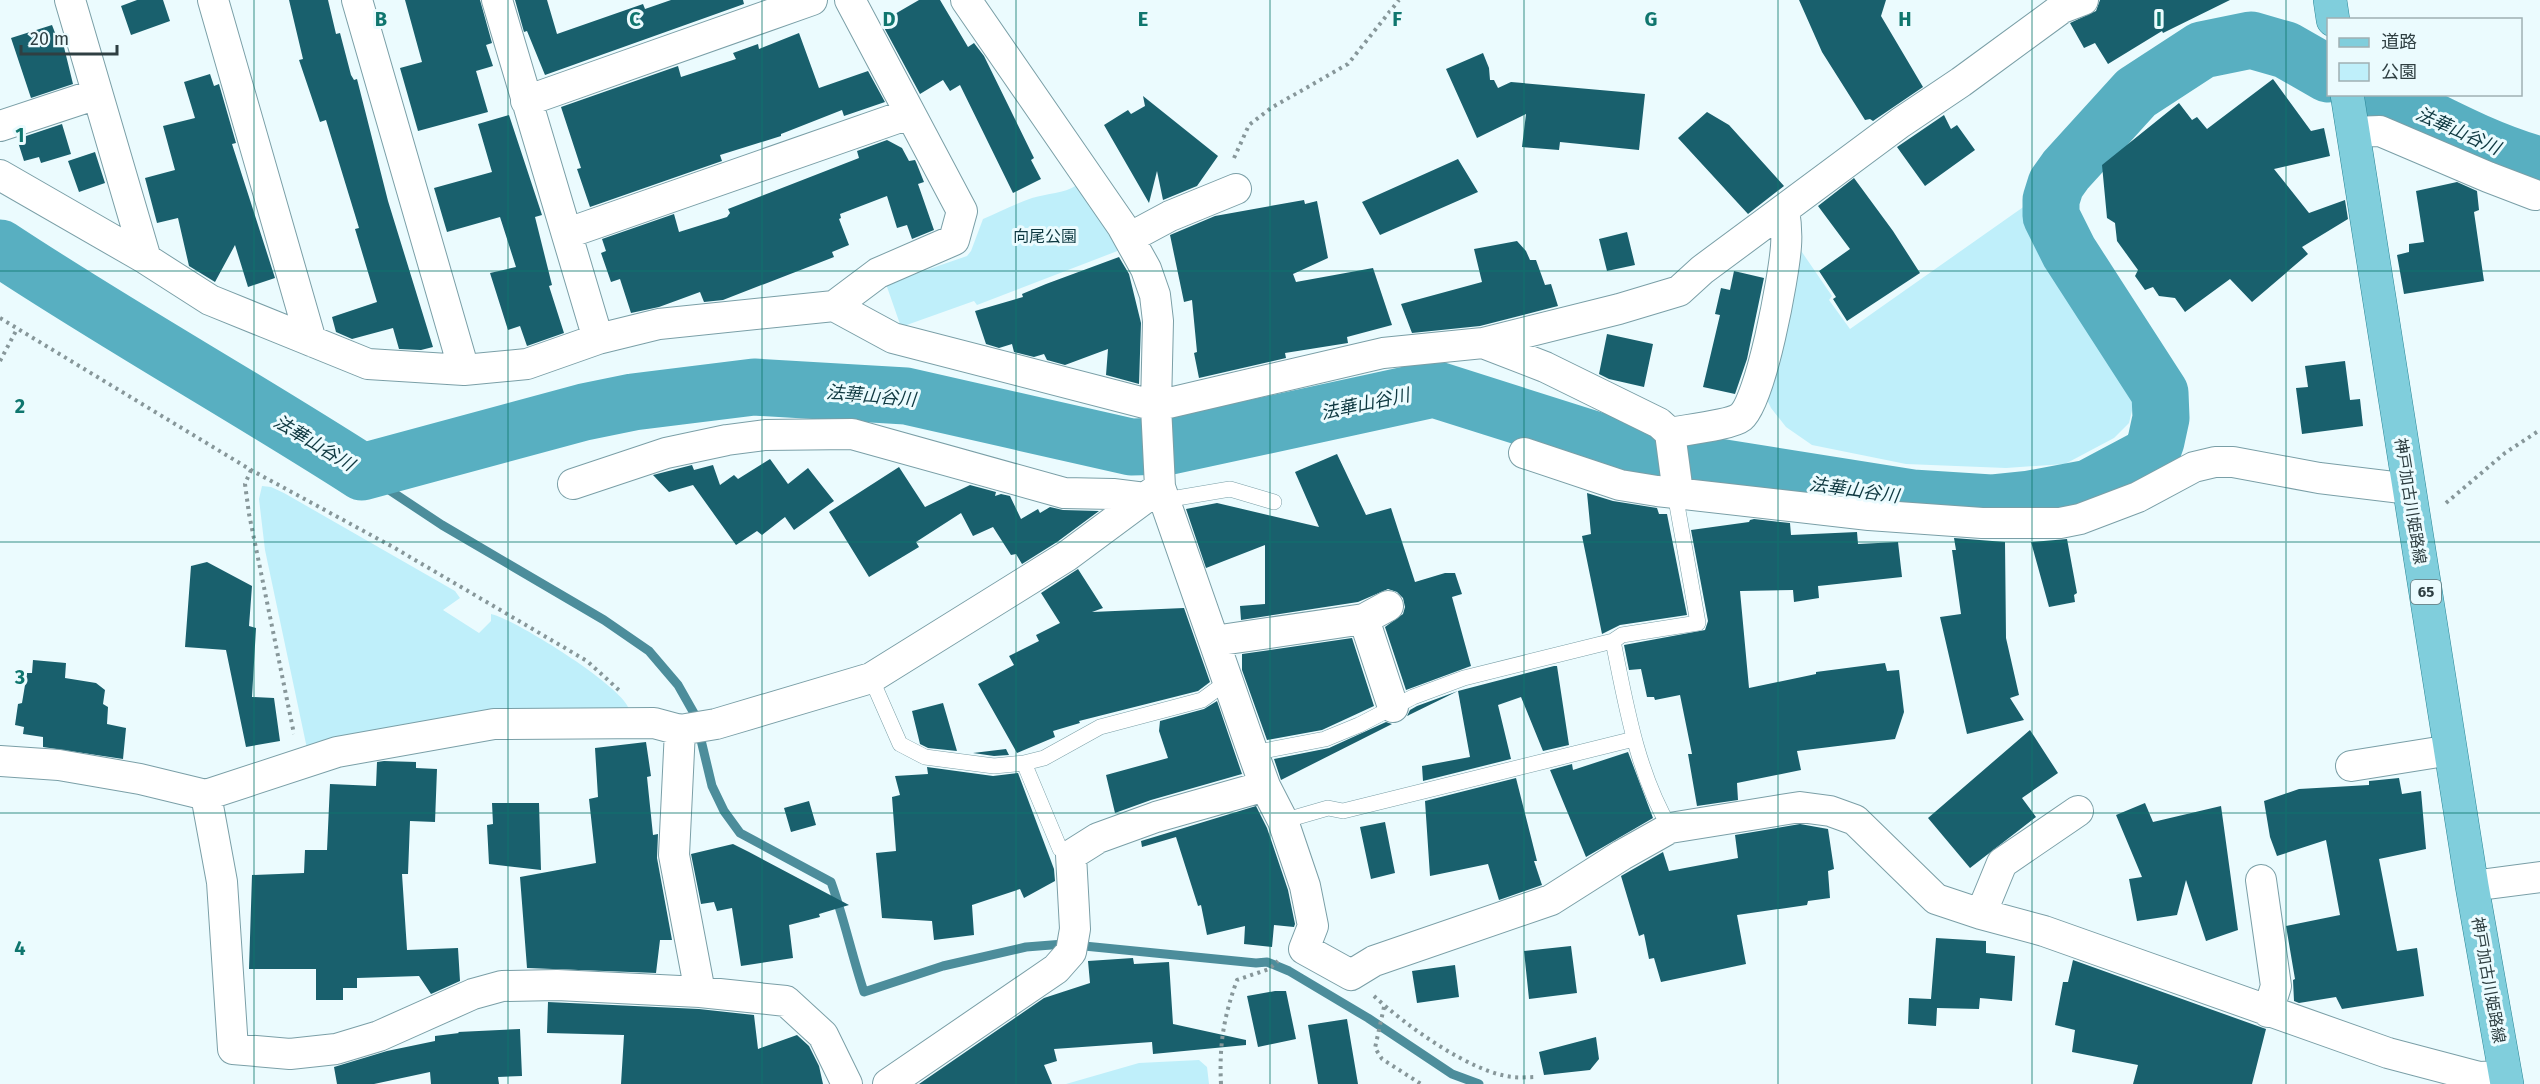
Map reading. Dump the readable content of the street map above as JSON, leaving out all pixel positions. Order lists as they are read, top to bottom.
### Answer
{
  "streets": {
    "main road": ["神戸加古川姫路線", "65"]
  },
  "water": ["法華山谷川"],
  "parks": ["向尾公園"],
  "legend": ["道路", "公園"],
  "scale_bar": "20 m",
  "grid": {
    "columns": [
      "B",
      "C",
      "D",
      "E",
      "F",
      "G",
      "H",
      "I"
    ],
    "rows": [
      "1",
      "2",
      "3",
      "4"
    ]
  }
}
